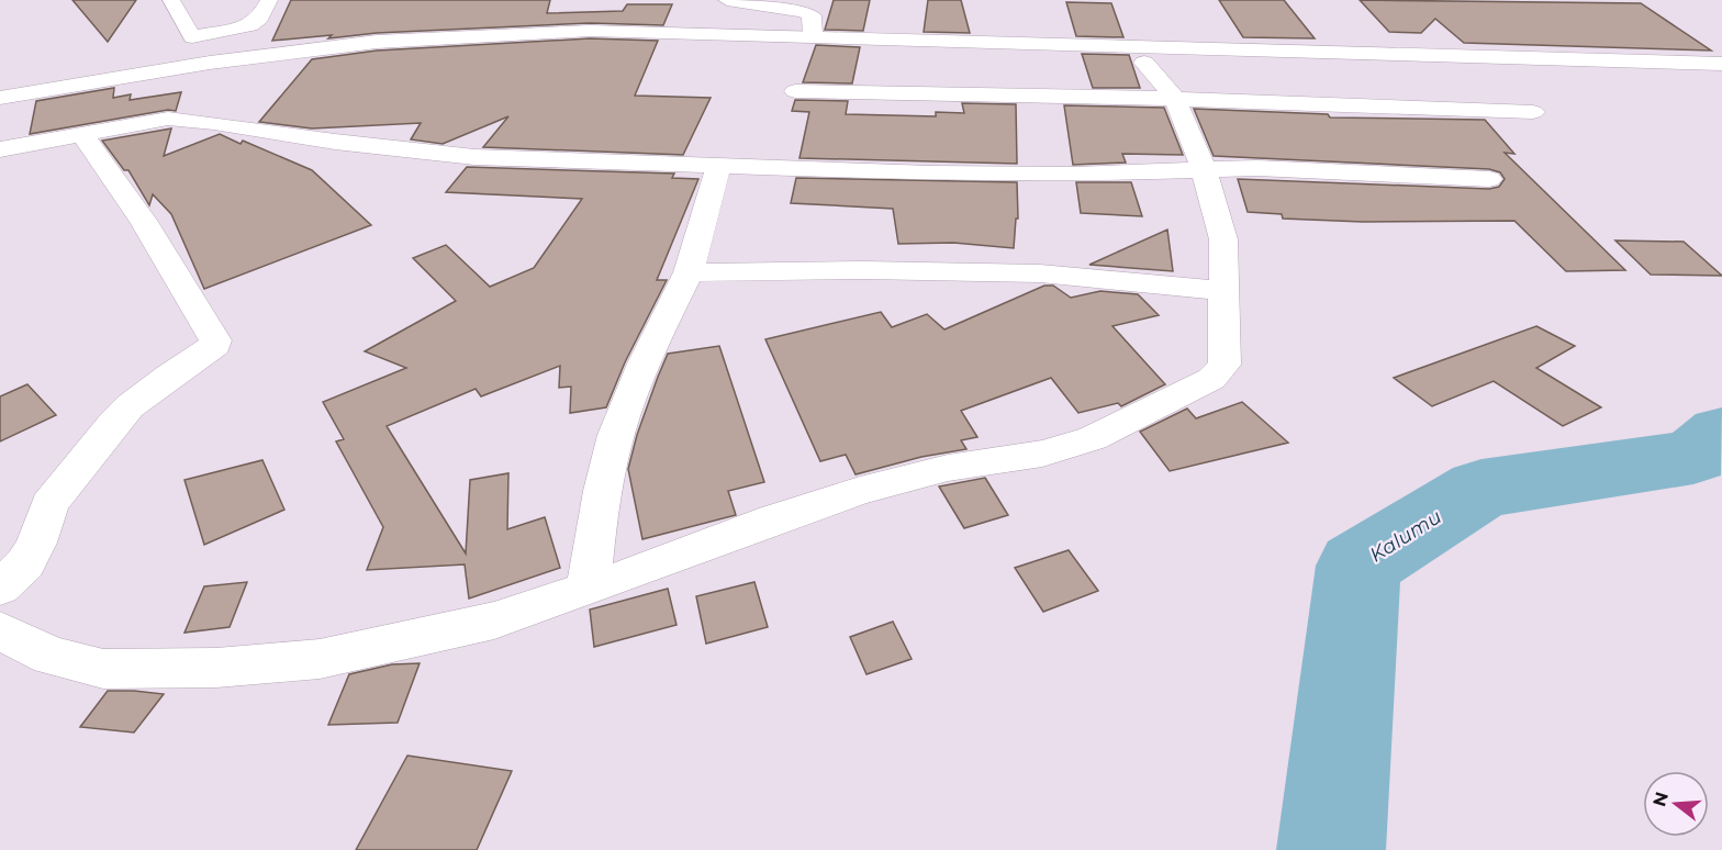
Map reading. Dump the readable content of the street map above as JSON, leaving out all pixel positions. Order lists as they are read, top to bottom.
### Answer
{
  "water": ["Kalumu"],
  "north": "left"
}
